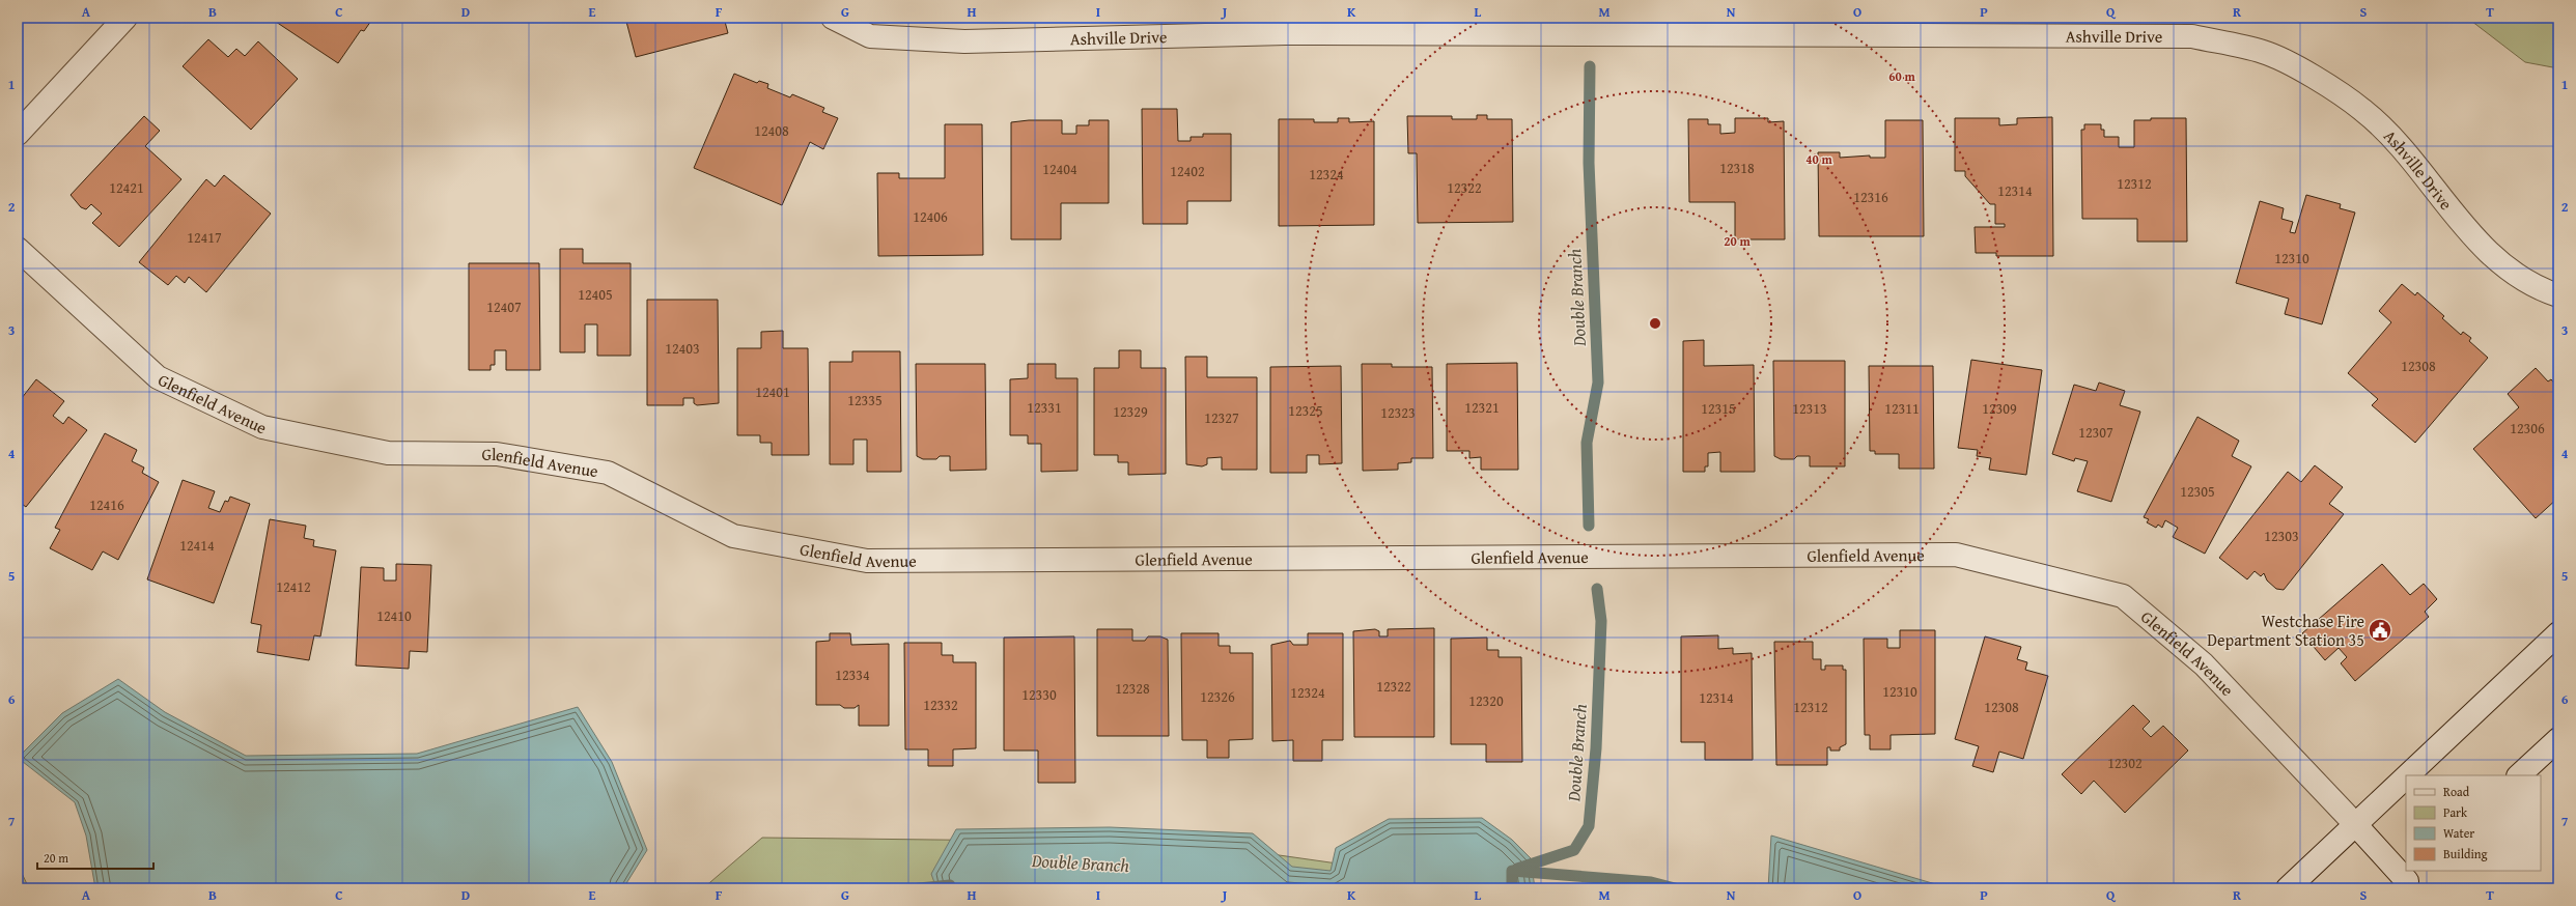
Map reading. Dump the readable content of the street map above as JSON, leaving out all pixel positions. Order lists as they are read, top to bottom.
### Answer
{
  "streets": {
    "street": ["Ashville Drive", "Glenfield Avenue"]
  },
  "water": ["Double Branch"],
  "places": {
    "public building": ["Westchase Fire Department Station 35"]
  },
  "house_numbers": [
    "12408",
    "12318",
    "12404",
    "12402",
    "12324",
    "12312",
    "12421",
    "12322",
    "12314",
    "12316",
    "12406",
    "12417",
    "12310",
    "12405",
    "12407",
    "12403",
    "12308",
    "12401",
    "12335",
    "12331",
    "12321",
    "12315",
    "12313",
    "12311",
    "12309",
    "12325",
    "12329",
    "12323",
    "12327",
    "12306",
    "12307",
    "12305",
    "12416",
    "12303",
    "12414",
    "12412",
    "12410",
    "12334",
    "12322",
    "12328",
    "12310",
    "12324",
    "12330",
    "12326",
    "12314",
    "12320",
    "12332",
    "12312",
    "12308",
    "12302"
  ],
  "legend": [
    "Road",
    "Park",
    "Water",
    "Building"
  ],
  "scale_bar": "20 m",
  "grid": {
    "columns": [
      "A",
      "B",
      "C",
      "D",
      "E",
      "F",
      "G",
      "H",
      "I",
      "J",
      "K",
      "L",
      "M",
      "N",
      "O",
      "P",
      "Q",
      "R",
      "S",
      "T"
    ],
    "rows": [
      "1",
      "2",
      "3",
      "4",
      "5",
      "6",
      "7"
    ]
  },
  "rings": ["60 m", "40 m", "20 m"]
}
